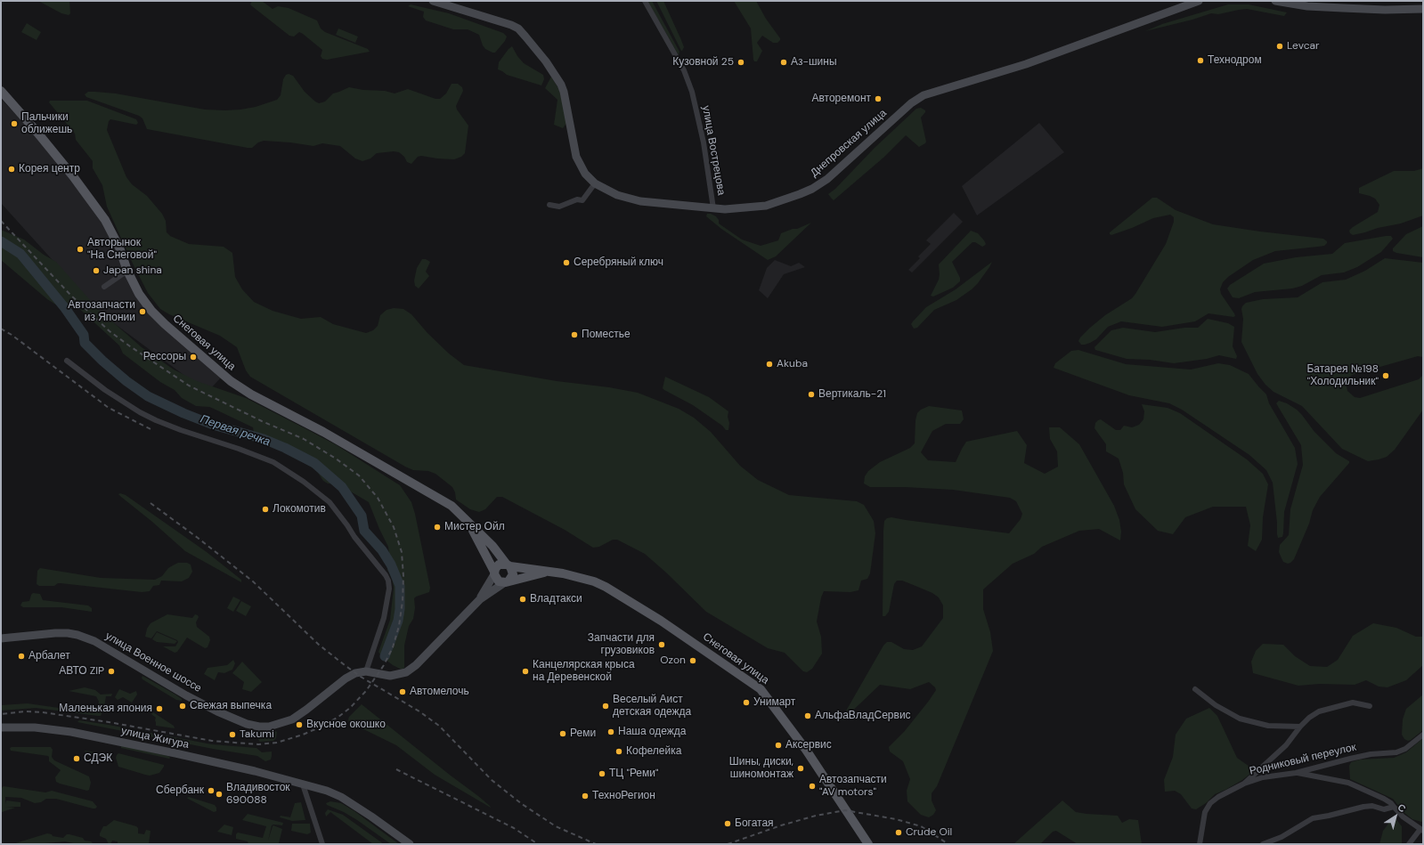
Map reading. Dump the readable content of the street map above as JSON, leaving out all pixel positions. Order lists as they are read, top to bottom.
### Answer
{
  "streets": {
    "main road": [
      "Днепровская улица",
      "Снеговая улица",
      "улица Военное шоссе",
      "улица Жигура"
    ],
    "street": ["улица Вострецова", "Родниковый переулок"]
  },
  "crossings": [
    ["Днепровская улица", "улица Вострецова"],
    ["Снеговая улица", "улица Военное шоссе"]
  ],
  "water": ["Первая речка"],
  "places": [
    "Levcar",
    "Технодром",
    "Кузовной 25",
    "Аз-шины",
    "Авторемонт",
    "Пальчики оближешь",
    "Корея центр",
    "Авторынок \"На Снеговой\"",
    "Серебряный ключ",
    "Japan shina",
    "Автозапчасти из Японии",
    "Поместье",
    "Рессоры",
    "Akuba",
    "Батарея №198 \"Холодильник\"",
    "Вертикаль-21",
    "Локомотив",
    "Мистер Ойл",
    "Владтакси",
    "Запчасти для грузовиков",
    "Арбалет",
    "Ozon",
    "АВТО ZIP",
    "Канцелярская крыса на Деревенской",
    "Автомелочь",
    "Унимарт",
    "Свежая выпечка",
    "Веселый Аист детская одежда",
    "Маленькая япония",
    "АльфаВладСервис",
    "Вкусное окошко",
    "Наша одежда",
    "Реми",
    "Takumi",
    "Аксервис",
    "Кофелейка",
    "СДЭК",
    "Шины, диски, шиномонтаж",
    "ТЦ \"Реми\"",
    "Автозапчасти \"AV motors\"",
    "Сбербанк",
    "Владивосток 690088",
    "ТехноРегион",
    "Богатая",
    "Crude Oil"
  ],
  "north": "top right"
}
